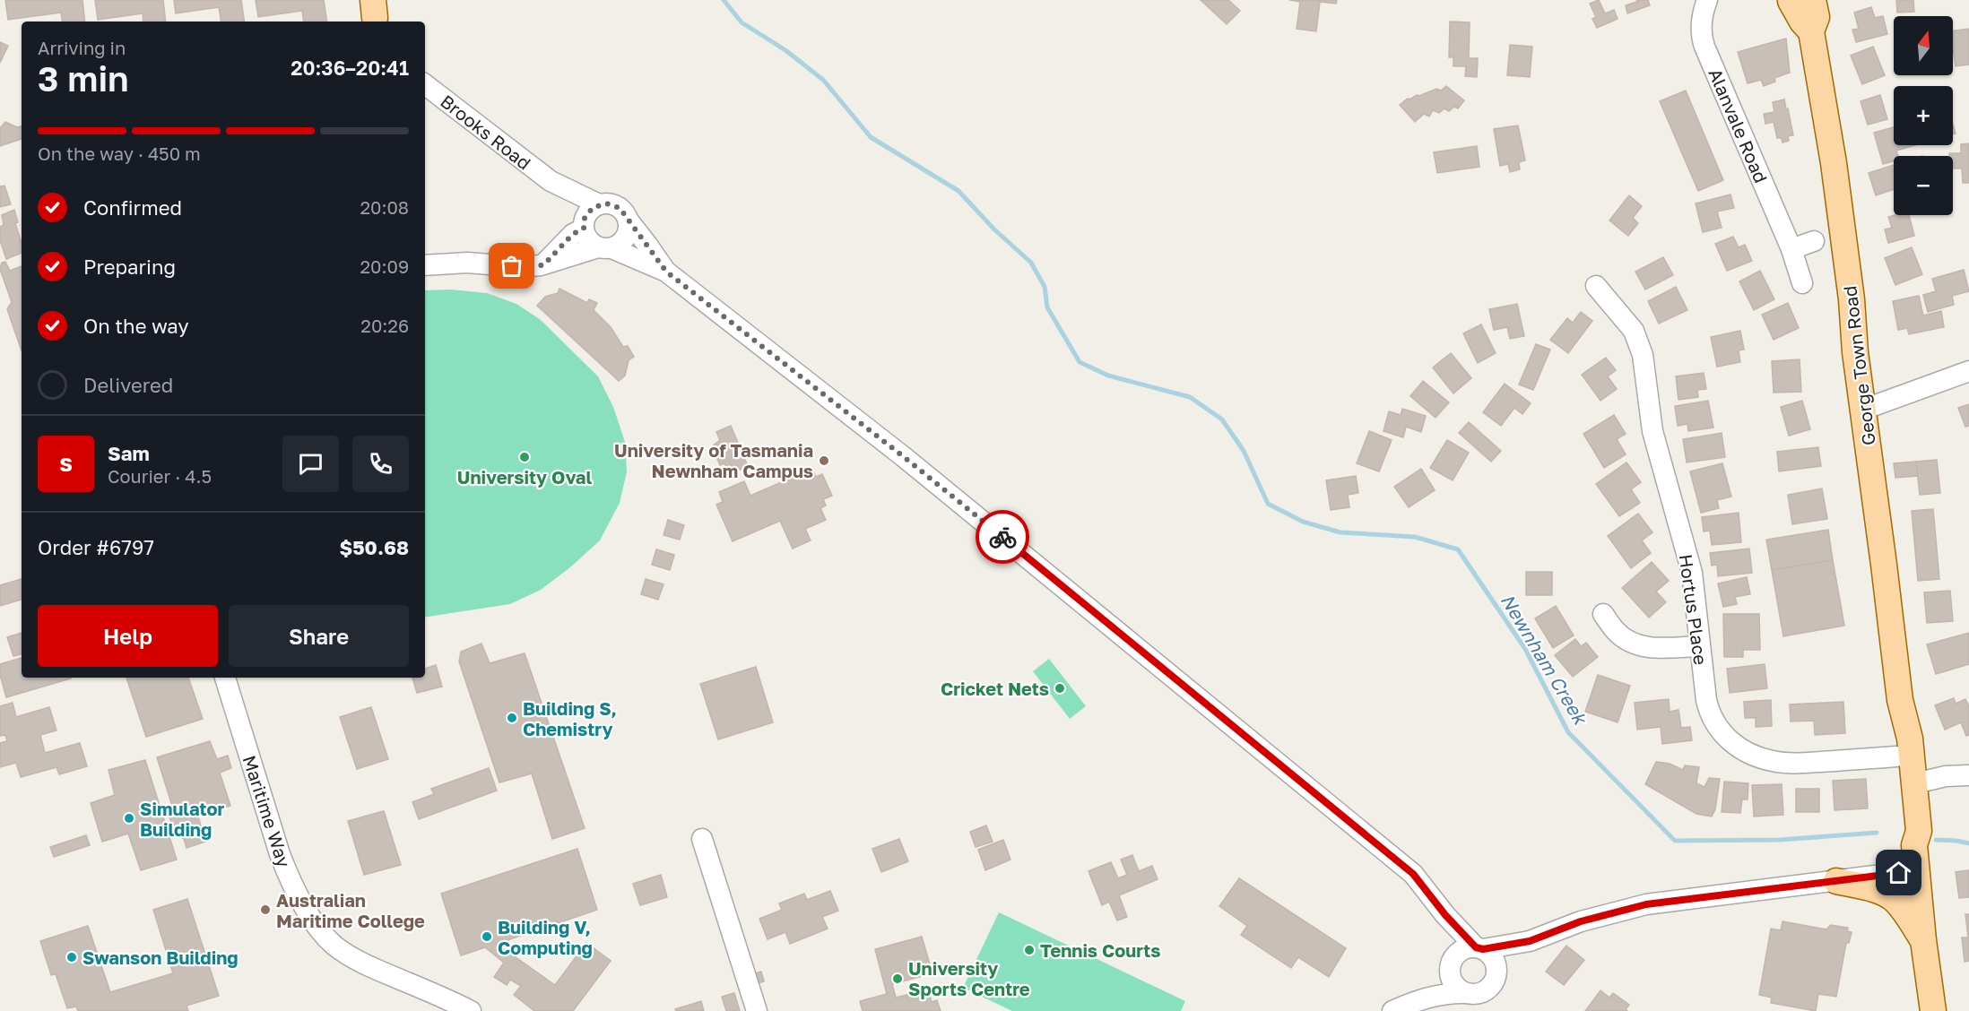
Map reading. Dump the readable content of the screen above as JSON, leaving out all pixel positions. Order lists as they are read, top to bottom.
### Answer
{
  "streets": {
    "main road": ["George Town Road"],
    "street": [
      "Alanvale Road",
      "Brooks Road",
      "Hortus Place",
      "Maritime Way"
    ]
  },
  "crossings": [
    ["George Town Road", "Hortus Place"]
  ],
  "water": ["Newnham Creek"],
  "places": [
    "University Oval",
    "University of Tasmania Newnham Campus",
    "Cricket Nets",
    "Building S, Chemistry",
    "Simulator Building",
    "Australian Maritime College",
    "Building V, Computing",
    "Tennis Courts",
    "Swanson Building",
    "University Sports Centre"
  ],
  "north": "top",
  "page": {
    "map_buttons": ["+", "−"],
    "heading": ["3 min", "Arriving in", "20:36–20:41"],
    "panel": [
      "Sam",
      "Courier · 4.5",
      "Order #6797",
      "$50.68"
    ],
    "bar": "On the way · 450 m",
    "list": [
      ["Confirmed", "20:08"],
      ["Preparing", "20:09"],
      ["On the way", "20:26"],
      "Delivered"
    ],
    "round": "S",
    "buttons": ["Help", "Share"]
  }
}
